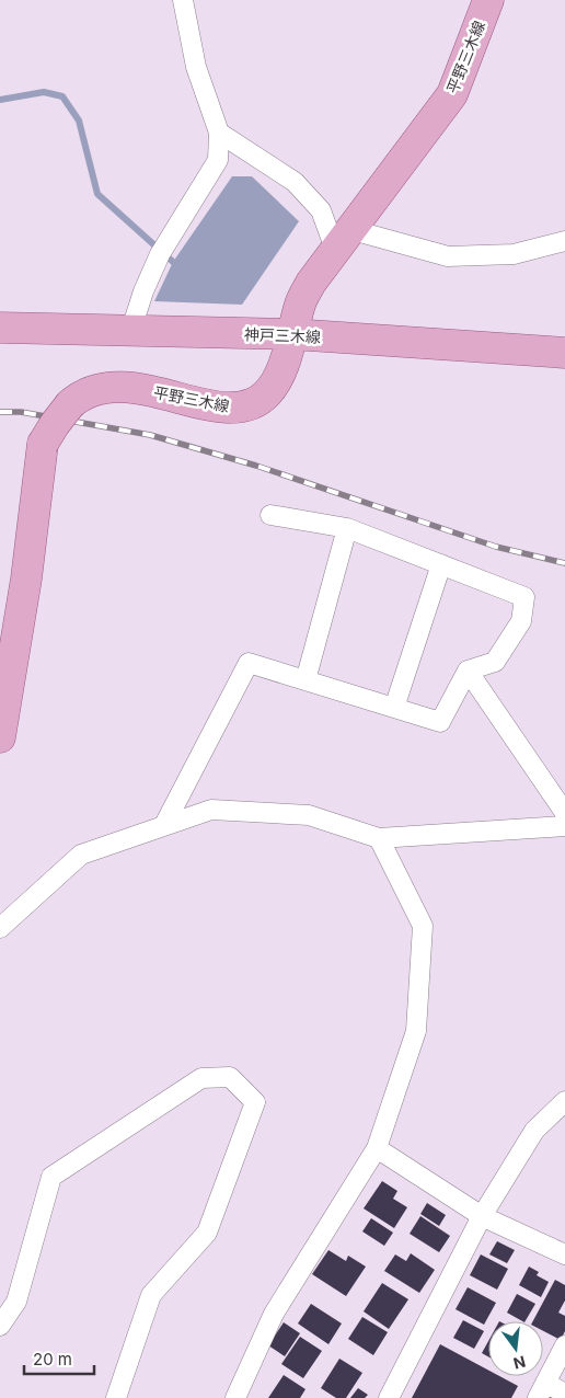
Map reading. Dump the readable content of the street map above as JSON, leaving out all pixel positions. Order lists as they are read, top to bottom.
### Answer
{
  "streets": {
    "main road": ["平野三木線", "神戸三木線"]
  },
  "crossings": [
    ["平野三木線", "神戸三木線"]
  ],
  "scale_bar": "20 m",
  "north": "bottom"
}
